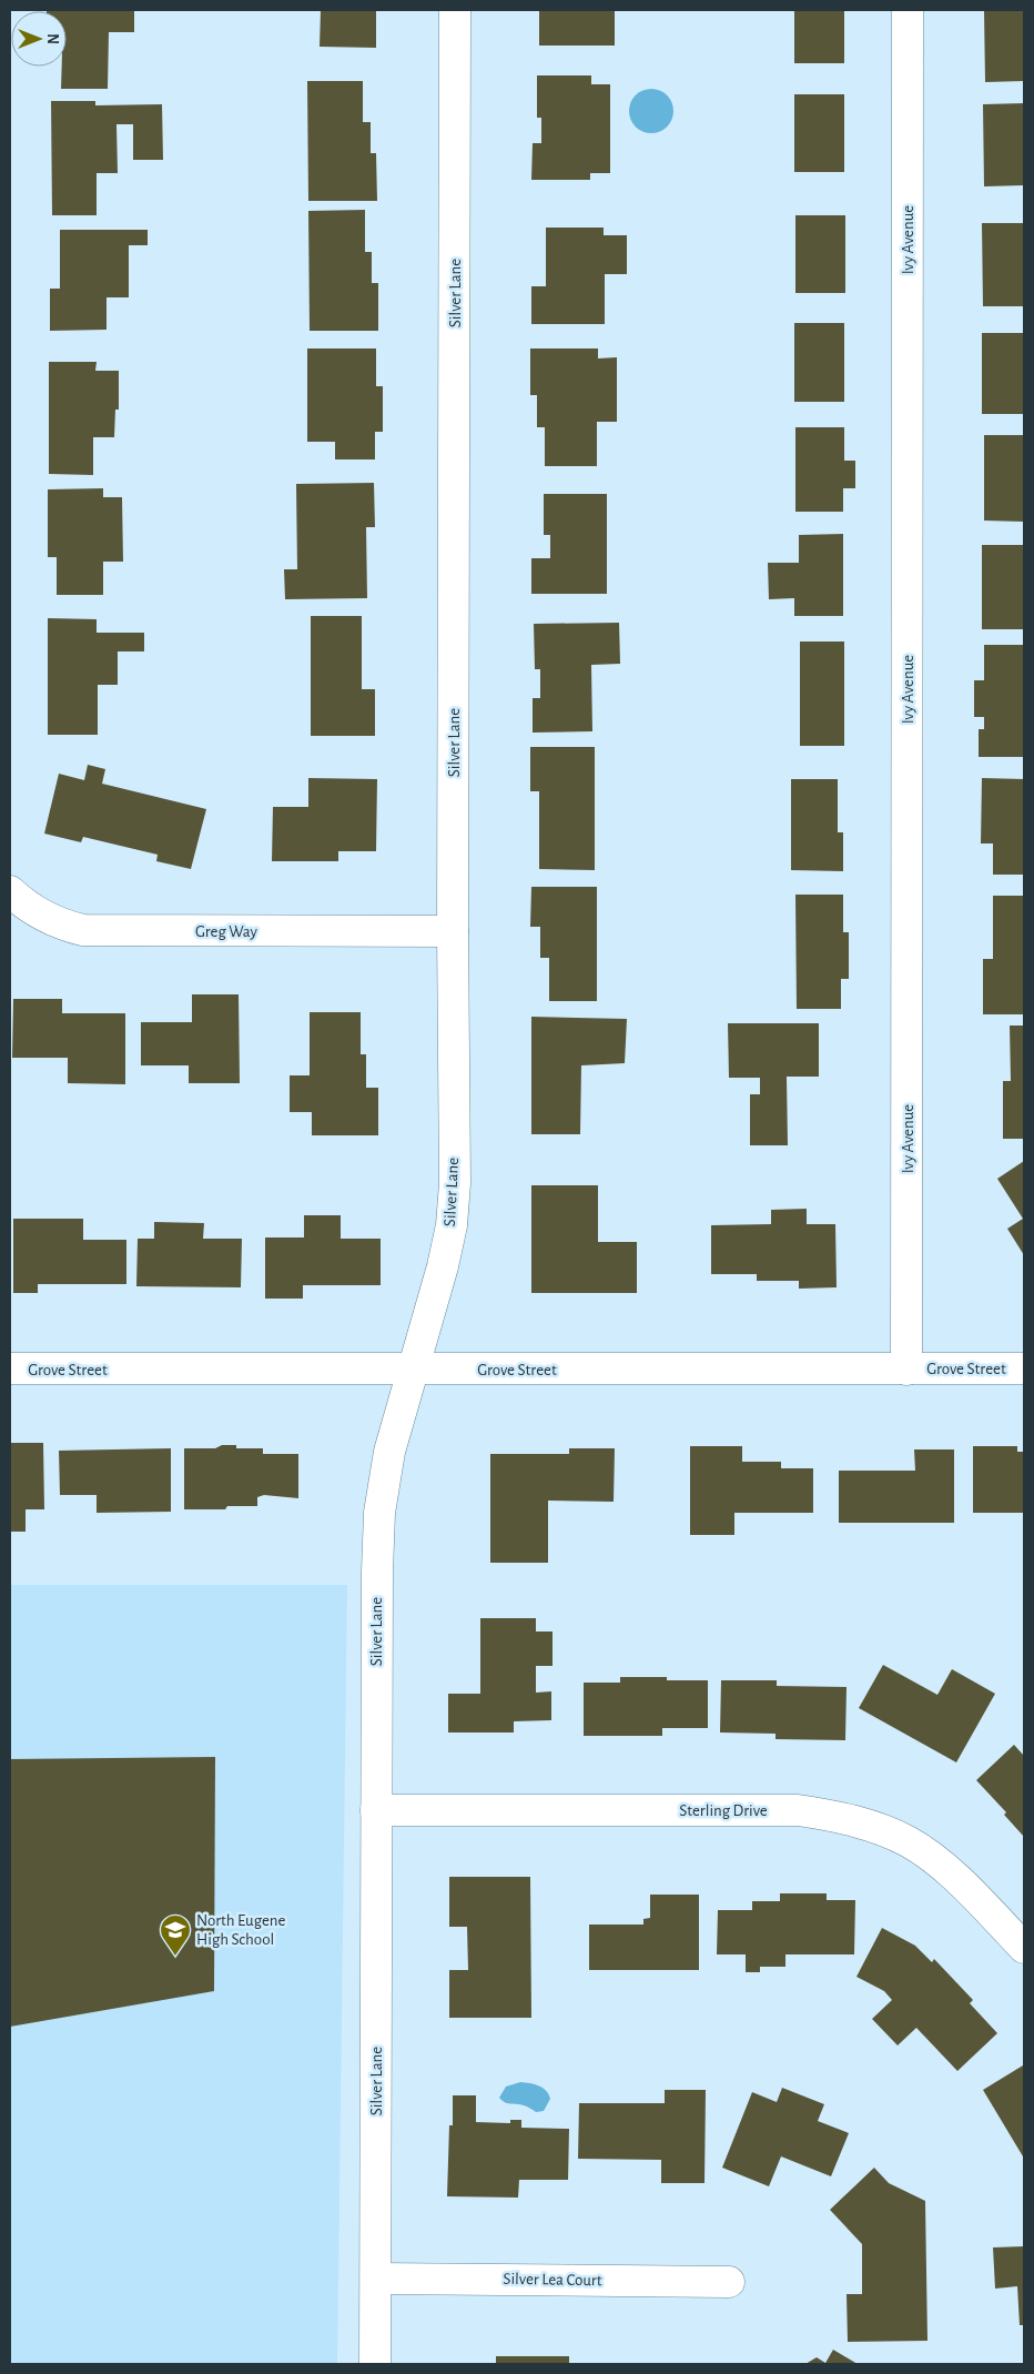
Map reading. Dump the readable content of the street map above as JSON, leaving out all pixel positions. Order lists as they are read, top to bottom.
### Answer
{
  "streets": {
    "street": [
      "Ivy Avenue",
      "Silver Lane",
      "Greg Way",
      "Grove Street",
      "Sterling Drive",
      "Silver Lea Court"
    ]
  },
  "crossings": [
    ["Ivy Avenue", "Grove Street"],
    ["Silver Lane", "Greg Way"],
    ["Silver Lane", "Grove Street"],
    ["Silver Lane", "Sterling Drive"],
    ["Silver Lane", "Silver Lea Court"]
  ],
  "places": {
    "school or university": ["North Eugene High School"]
  },
  "north": "right"
}
